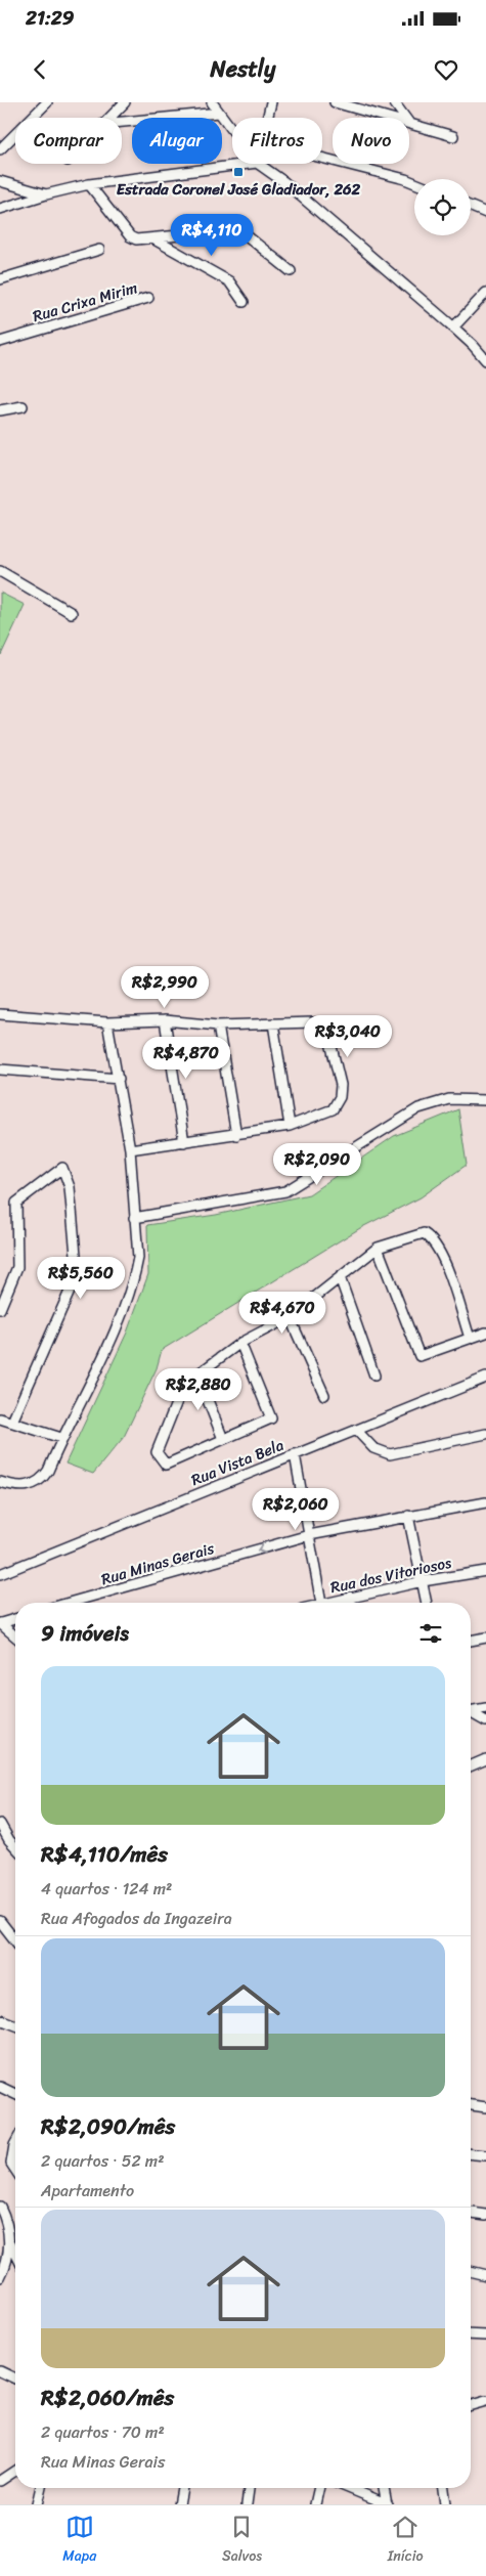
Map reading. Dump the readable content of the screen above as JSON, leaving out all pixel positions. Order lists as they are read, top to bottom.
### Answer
{
  "streets": {
    "street": [
      "Rua Crixa Mirim",
      "Rua Vista Bela",
      "Rua Minas Gerais",
      "Rua dos Vitoriosos"
    ]
  },
  "one_way": ["Rua Minas Gerais"],
  "places": {
    "transit": ["Estrada Coronel José Gladiador, 262"]
  },
  "page": {
    "status": "21:29",
    "header": "Nestly",
    "chip": [
      "Comprar",
      "Alugar",
      "Filtros",
      "Novo"
    ],
    "price": [
      "R$4,110",
      "R$2,990",
      "R$3,040",
      "R$4,870",
      "R$2,090",
      "R$5,560",
      "R$4,670",
      "R$2,880",
      "R$2,060"
    ],
    "heading": "9 imóveis",
    "list": [
      {
        "name": "R$4,110/mês",
        "note": "4 quartos · 124 m² · Rua Afogados da Ingazeira"
      },
      {
        "name": "R$2,090/mês",
        "note": "2 quartos · 52 m² · Apartamento"
      },
      {
        "name": "R$2,060/mês",
        "note": "2 quartos · 70 m² · Rua Minas Gerais"
      }
    ],
    "tabs": ["Mapa", "Salvos", "Início"]
  }
}
